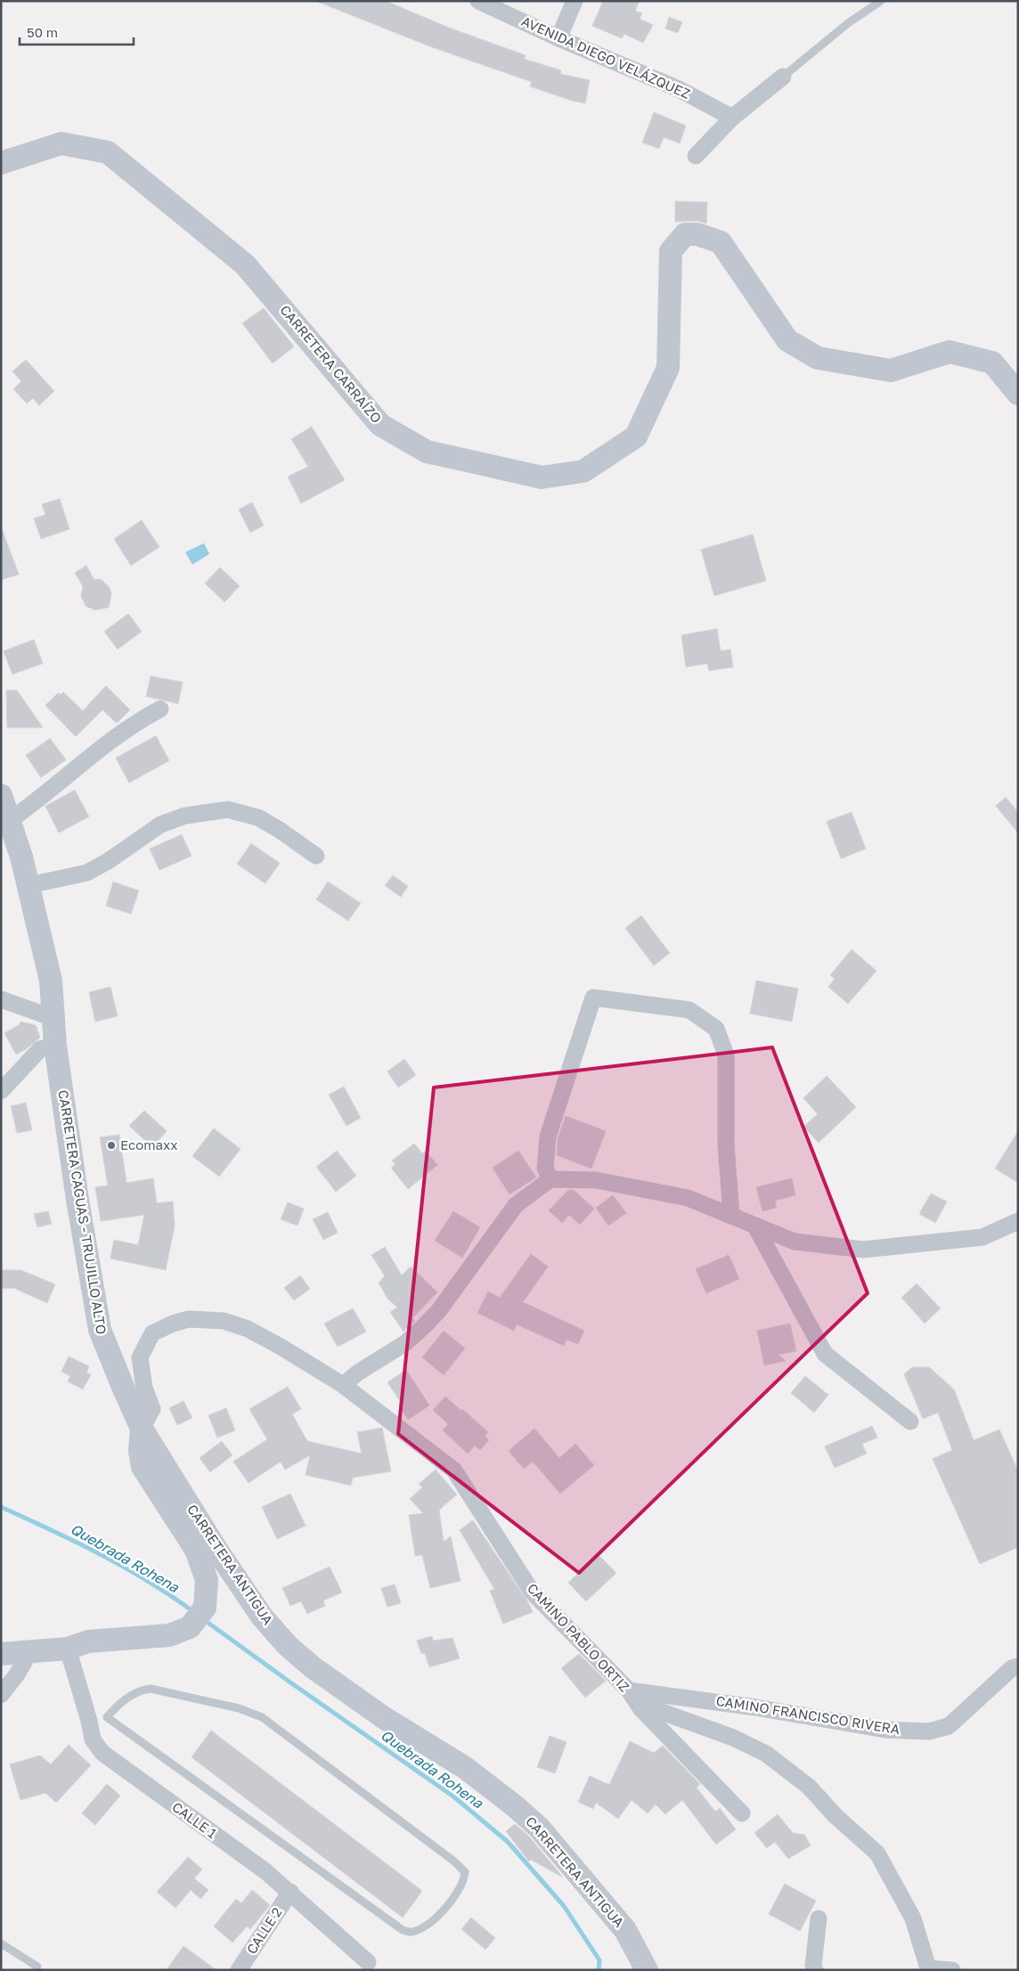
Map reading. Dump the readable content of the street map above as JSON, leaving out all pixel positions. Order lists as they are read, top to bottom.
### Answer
{
  "streets": {
    "street": [
      "AVENIDA DIEGO VELÁZQUEZ",
      "CARRETERA CARRAÍZO",
      "CARRETERA CAGUAS - TRUJILLO ALTO",
      "CARRETERA ANTIGUA",
      "CAMINO PABLO ORTIZ",
      "CAMINO FRANCISCO RIVERA",
      "CALLE 1",
      "CALLE 2"
    ]
  },
  "crossings": [
    ["CARRETERA CAGUAS - TRUJILLO ALTO", "CARRETERA ANTIGUA"],
    ["CARRETERA CAGUAS - TRUJILLO ALTO", "CAMINO PABLO ORTIZ"],
    ["CARRETERA CAGUAS - TRUJILLO ALTO", "CALLE 1"],
    ["CARRETERA ANTIGUA", "CAMINO PABLO ORTIZ"],
    ["CAMINO PABLO ORTIZ", "CAMINO FRANCISCO RIVERA"],
    ["CALLE 1", "CALLE 2"]
  ],
  "water": ["Quebrada Rohena"],
  "places": ["Ecomaxx"],
  "scale_bar": "50 m"
}
